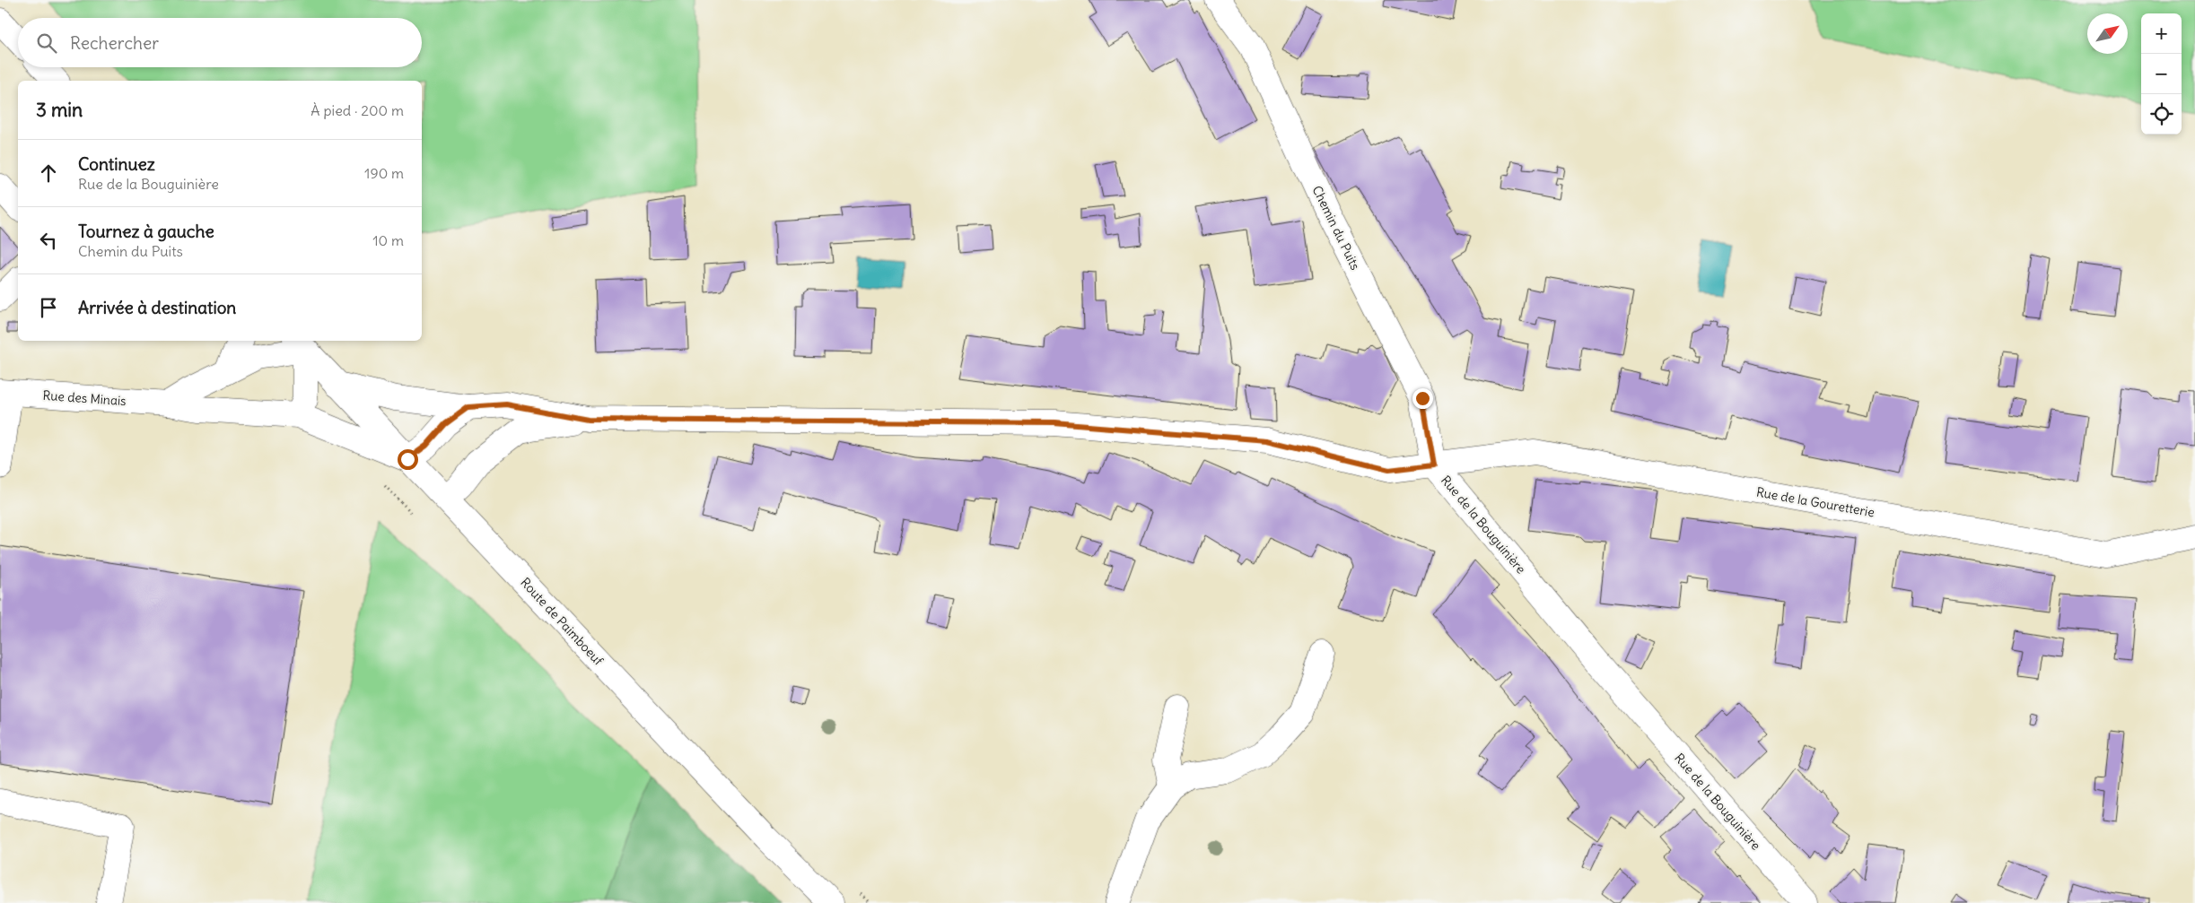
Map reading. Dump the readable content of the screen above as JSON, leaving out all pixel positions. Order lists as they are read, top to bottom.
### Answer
{
  "streets": {
    "street": [
      "Chemin du Puits",
      "Rue des Minais",
      "Rue de la Gouretterie",
      "Rue de la Bouguinière",
      "Route de Paimboeuf"
    ]
  },
  "crossings": [
    ["Chemin du Puits", "Rue de la Gouretterie"],
    ["Chemin du Puits", "Rue de la Bouguinière"],
    ["Rue des Minais", "Route de Paimboeuf"],
    ["Rue de la Gouretterie", "Rue de la Bouguinière"],
    ["Rue de la Bouguinière", "Route de Paimboeuf"]
  ],
  "north": "top right",
  "page": {
    "map_buttons": ["+", "−"],
    "search": "Rechercher",
    "heading": ["3 min", "À pied · 200 m"],
    "list": [
      ["Continuez", "Rue de la Bouguinière", "190 m"],
      ["Tournez à gauche", "Chemin du Puits", "10 m"],
      "Arrivée à destination"
    ]
  }
}
